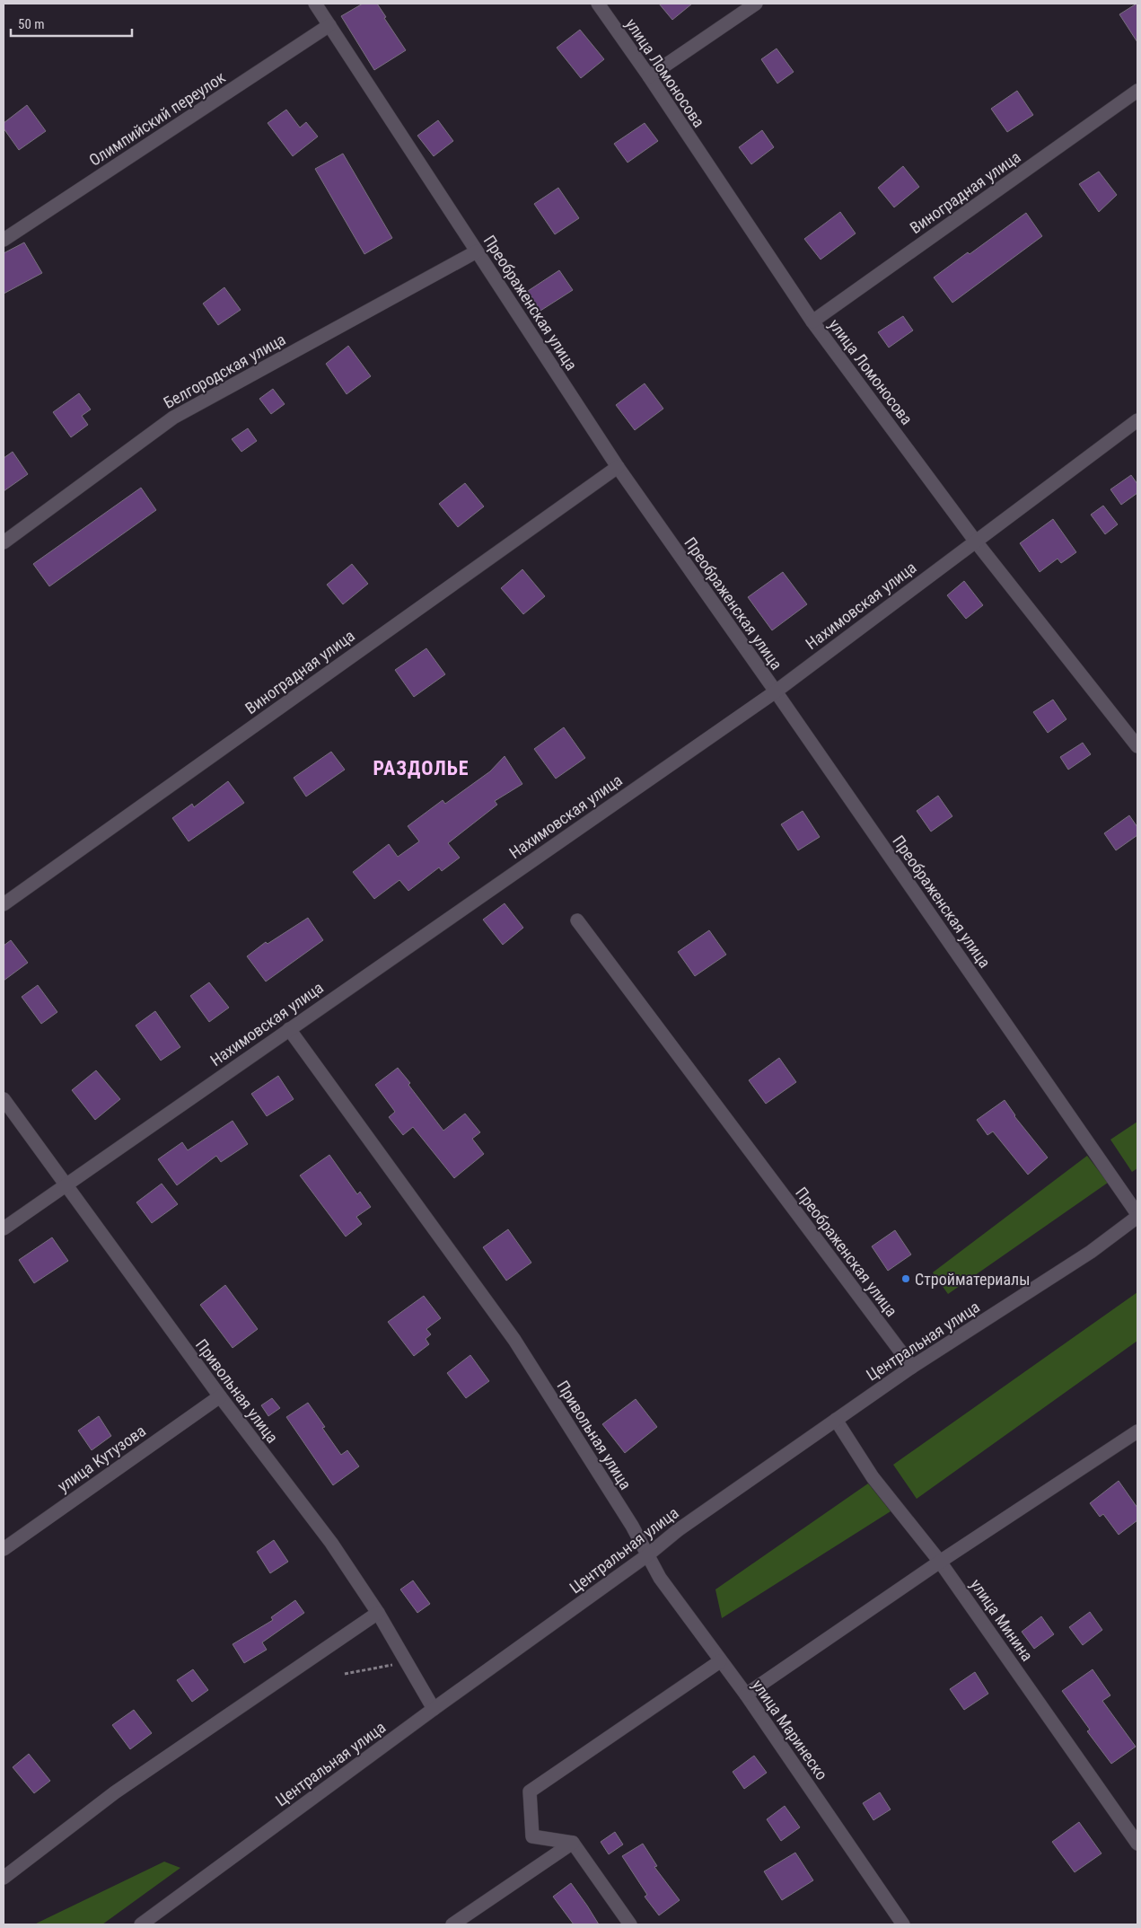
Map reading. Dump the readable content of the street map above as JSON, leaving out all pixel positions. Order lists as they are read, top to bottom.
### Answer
{
  "streets": {
    "street": [
      "улица Ломоносова",
      "Олимпийский переулок",
      "Виноградная улица",
      "Преображенская улица",
      "Белгородская улица",
      "Нахимовская улица",
      "Центральная улица",
      "Привольная улица",
      "улица Кутузова",
      "улица Минина",
      "улица Маринеско"
    ]
  },
  "crossings": [
    ["улица Ломоносова", "Виноградная улица"],
    ["улица Ломоносова", "Нахимовская улица"],
    ["Олимпийский переулок", "Преображенская улица"],
    ["Виноградная улица", "Преображенская улица"],
    ["Преображенская улица", "Белгородская улица"],
    ["Преображенская улица", "Нахимовская улица"],
    ["Преображенская улица", "Центральная улица"],
    ["Нахимовская улица", "Привольная улица"],
    ["Центральная улица", "Привольная улица"],
    ["Центральная улица", "улица Минина"],
    ["Центральная улица", "улица Маринеско"],
    ["Привольная улица", "улица Кутузова"],
    ["Привольная улица", "улица Маринеско"]
  ],
  "districts": ["РАЗДОЛЬЕ"],
  "places": ["Стройматериалы"],
  "scale_bar": "50 m"
}
